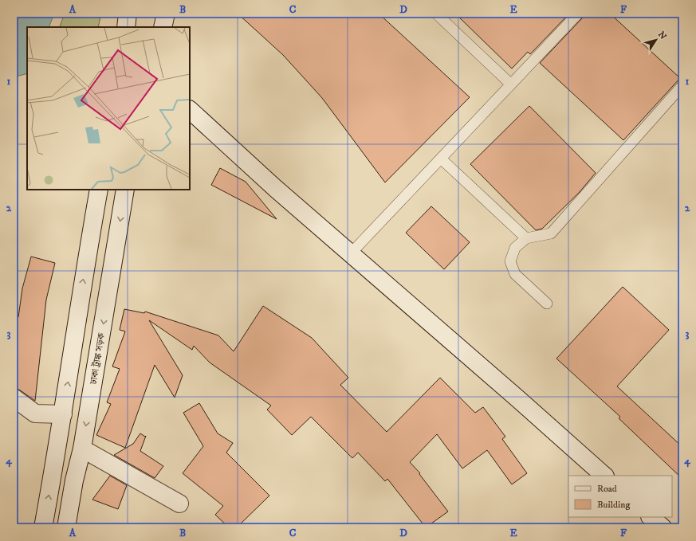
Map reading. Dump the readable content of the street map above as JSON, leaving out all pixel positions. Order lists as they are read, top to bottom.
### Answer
{
  "streets": {
    "main road": ["ঢাকা ট্রাঙ্ক সড়ক"]
  },
  "legend": ["Road", "Building"],
  "north": "top right",
  "grid": {
    "columns": [
      "A",
      "B",
      "C",
      "D",
      "E",
      "F"
    ],
    "rows": [
      "1",
      "2",
      "3",
      "4"
    ]
  }
}
